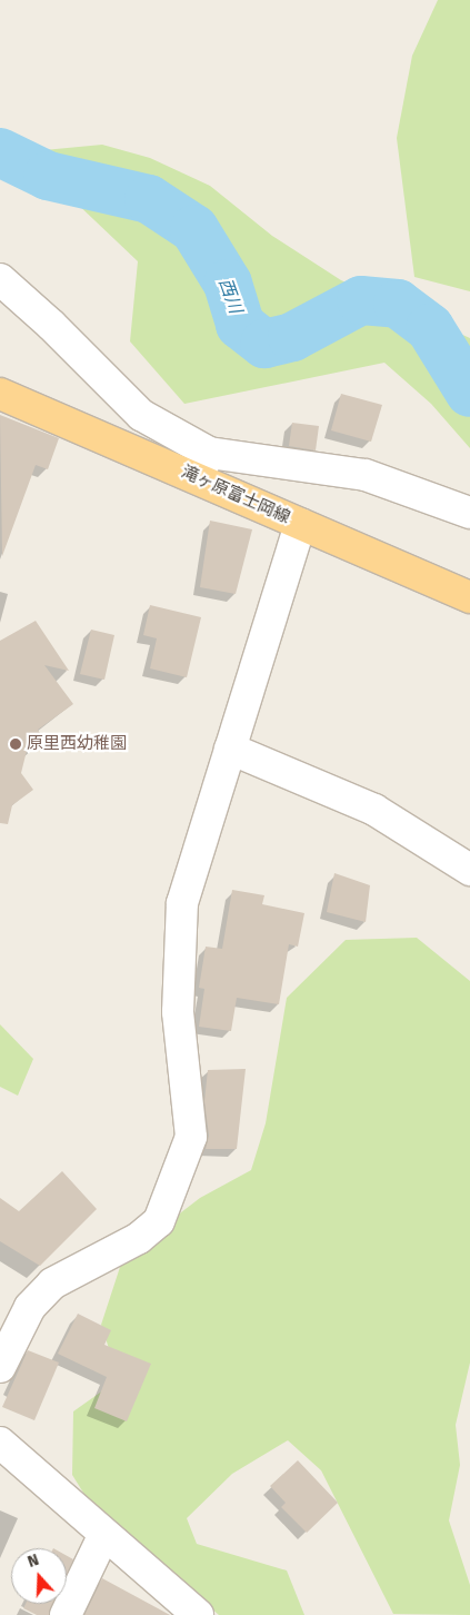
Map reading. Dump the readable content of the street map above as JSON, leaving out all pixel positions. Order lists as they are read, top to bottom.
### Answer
{
  "streets": {
    "main road": ["滝ヶ原富士岡線"]
  },
  "water": ["西川"],
  "places": ["原里西幼稚園"],
  "north": "top"
}
